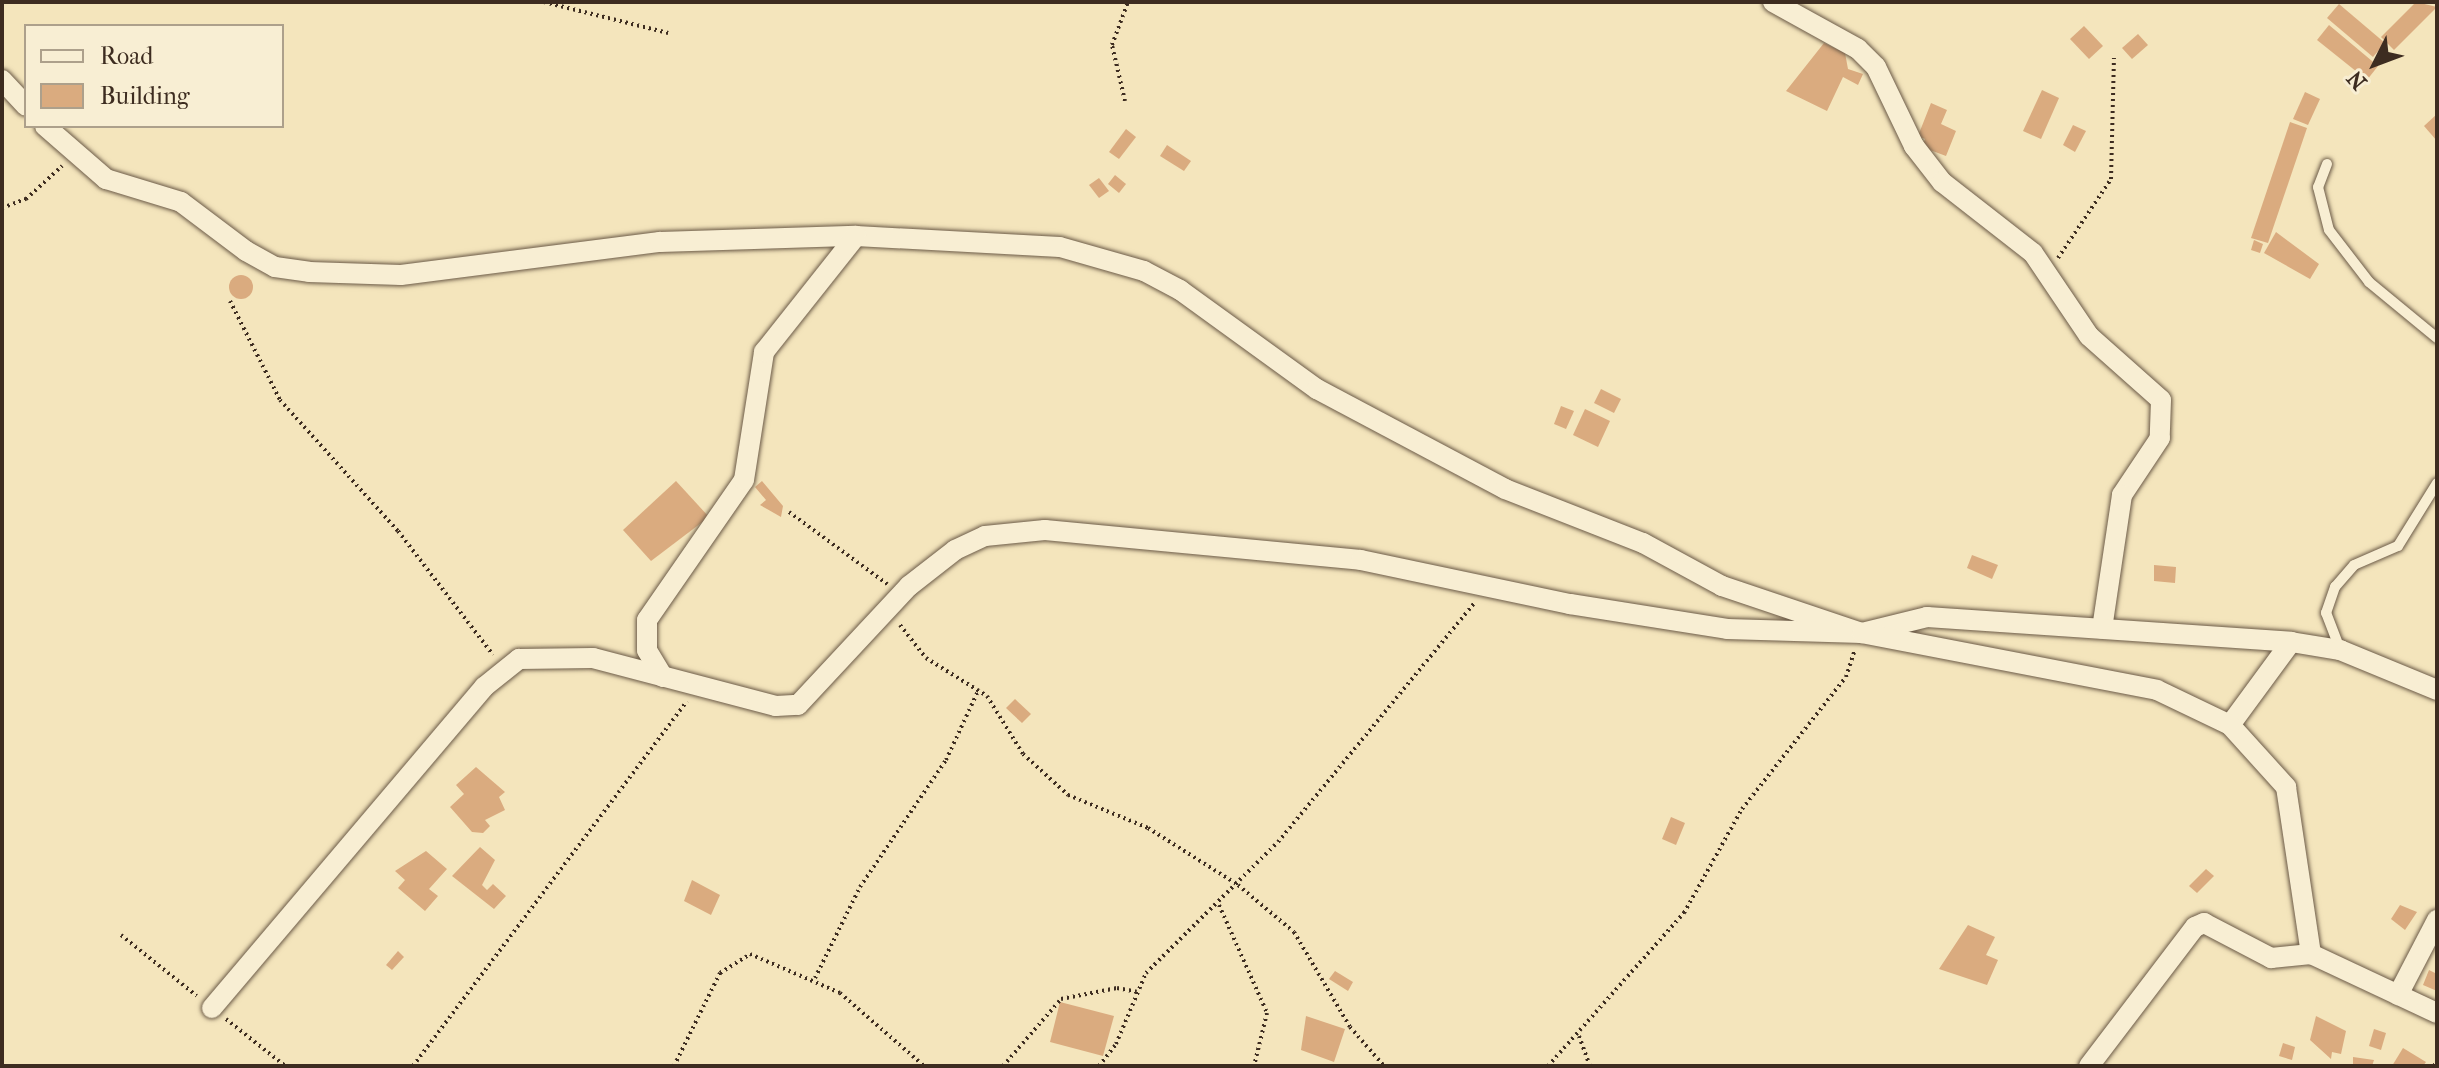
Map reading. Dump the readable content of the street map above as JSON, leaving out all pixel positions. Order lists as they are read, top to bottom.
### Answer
{
  "legend": ["Road", "Building"],
  "north": "bottom left"
}
